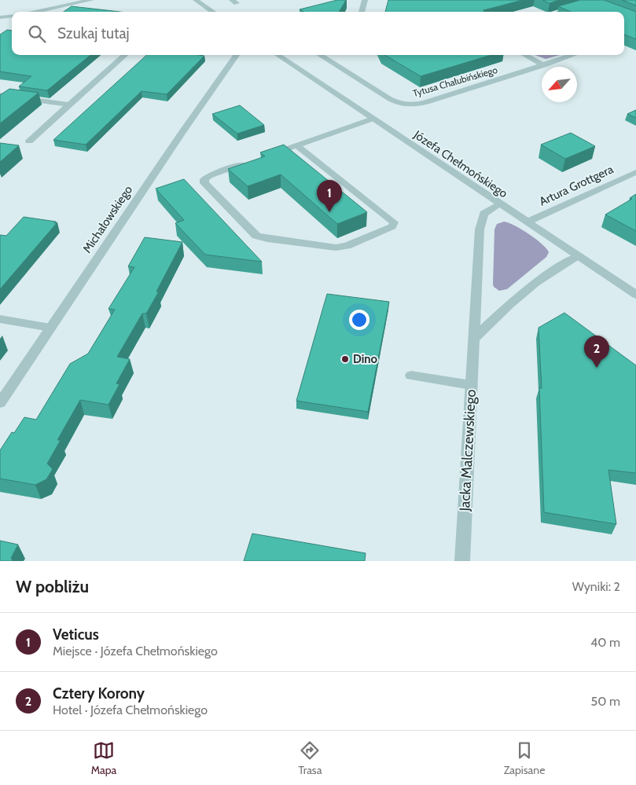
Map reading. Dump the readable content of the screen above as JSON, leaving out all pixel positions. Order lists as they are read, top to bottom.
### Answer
{
  "streets": {
    "street": [
      "Tytusa Chałubińskiego",
      "Józefa Chełmońskiego",
      "Artura Grottgera",
      "Michałowskiego",
      "Jacka Malczewskiego"
    ]
  },
  "crossings": [
    ["Józefa Chełmońskiego", "Artura Grottgera"],
    ["Józefa Chełmońskiego", "Jacka Malczewskiego"]
  ],
  "places": ["Dino"],
  "north": "bottom left",
  "page": {
    "search": "Szukaj tutaj",
    "pins": ["1", "2"],
    "heading": ["W pobliżu", "Wyniki: 2"],
    "list": [
      {
        "mark": "1",
        "name": "Veticus",
        "note": "Miejsce · Józefa Chełmońskiego",
        "value": "40 m"
      },
      {
        "mark": "2",
        "name": "Cztery Korony",
        "note": "Hotel · Józefa Chełmońskiego",
        "value": "50 m"
      }
    ],
    "nav": ["Mapa", "Trasa", "Zapisane"]
  }
}
